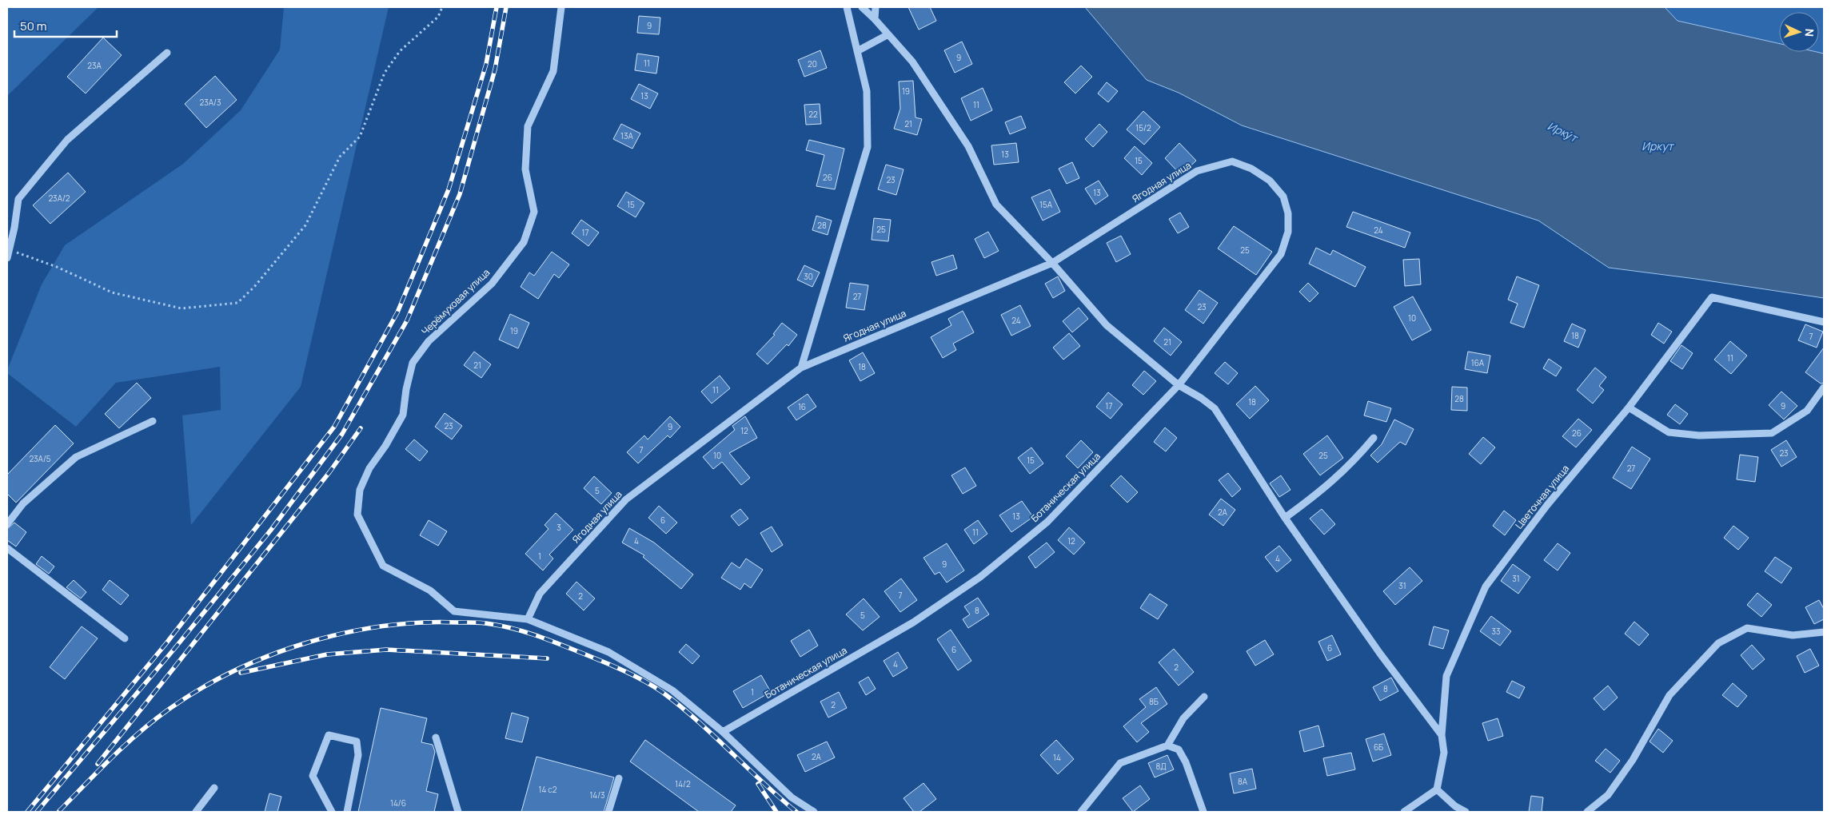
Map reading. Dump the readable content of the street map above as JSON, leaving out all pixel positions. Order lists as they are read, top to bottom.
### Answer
{
  "streets": {
    "street": [
      "Ягодная улица",
      "Черёмуховая улица",
      "Ботаническая улица",
      "Цветочная улица"
    ]
  },
  "crossings": [
    ["Ягодная улица", "Черёмуховая улица"],
    ["Ягодная улица", "Ботаническая улица"],
    ["Черёмуховая улица", "Ботаническая улица"]
  ],
  "water": ["Ирку́т", "Иркут"],
  "house_numbers": [
    "9",
    "9",
    "11",
    "20",
    "23А",
    "19",
    "13",
    "23А/3",
    "11",
    "22",
    "21",
    "15/2",
    "13А",
    "13",
    "15",
    "26",
    "23",
    "13",
    "23А/2",
    "15",
    "15А",
    "28",
    "25",
    "24",
    "17",
    "25",
    "30",
    "27",
    "23",
    "10",
    "24",
    "19",
    "18",
    "7",
    "21",
    "11",
    "16А",
    "21",
    "18",
    "11",
    "28",
    "18",
    "17",
    "9",
    "16",
    "23",
    "9",
    "12",
    "26",
    "7",
    "23",
    "10",
    "25",
    "23А/5",
    "15",
    "27",
    "5",
    "2А",
    "13",
    "6",
    "3",
    "11",
    "4",
    "12",
    "1",
    "4",
    "9",
    "31",
    "31",
    "7",
    "2",
    "8",
    "5",
    "33",
    "6",
    "6",
    "4",
    "2",
    "8",
    "1",
    "8Б",
    "2",
    "6Б",
    "2А",
    "14",
    "8Д",
    "8А",
    "14/2",
    "14 с2",
    "14/3",
    "14/6"
  ],
  "scale_bar": "50 m",
  "north": "right"
}
